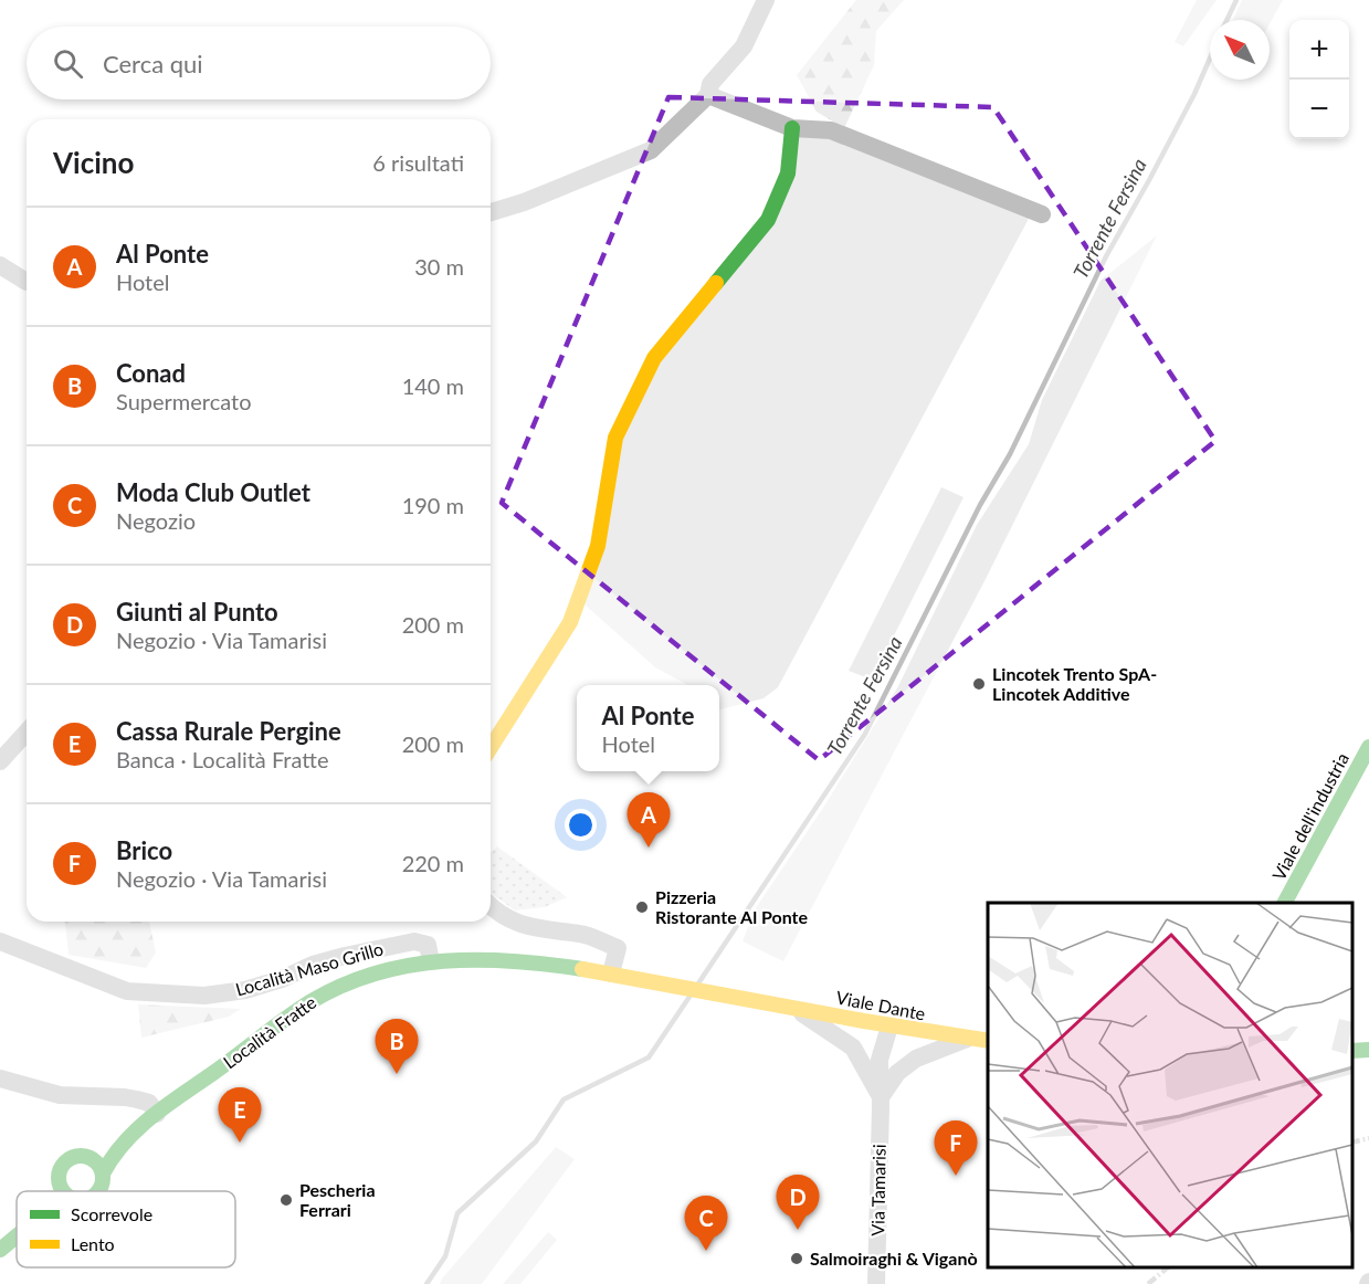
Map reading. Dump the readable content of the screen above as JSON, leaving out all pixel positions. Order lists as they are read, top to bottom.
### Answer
{
  "streets": {
    "main road": ["Viale dell'industria", "Viale Dante", "Località Fratte"],
    "street": ["Località Maso Grillo", "Via Tamarisi"]
  },
  "crossings": [
    ["Località Maso Grillo", "Località Fratte"],
    ["Viale Dante", "Via Tamarisi"]
  ],
  "water": ["Torrente Fersina"],
  "places": [
    "Lincotek Trento SpA- Lincotek Additive",
    "Pizzeria Ristorante Al Ponte",
    "Pescheria Ferrari",
    "Salmoiraghi & Viganò"
  ],
  "legend": ["Scorrevole", "Lento"],
  "north": "top left",
  "page": {
    "map_buttons": ["+", "−"],
    "search": "Cerca qui",
    "heading": ["Vicino", "6 risultati"],
    "list": [
      {
        "mark": "A",
        "name": "Al Ponte",
        "note": "Hotel",
        "value": "30 m"
      },
      {
        "mark": "B",
        "name": "Conad",
        "note": "Supermercato",
        "value": "140 m"
      },
      {
        "mark": "C",
        "name": "Moda Club Outlet",
        "note": "Negozio",
        "value": "190 m"
      },
      {
        "mark": "D",
        "name": "Giunti al Punto",
        "note": "Negozio · Via Tamarisi",
        "value": "200 m"
      },
      {
        "mark": "E",
        "name": "Cassa Rurale Pergine",
        "note": "Banca · Località Fratte",
        "value": "200 m"
      },
      {
        "mark": "F",
        "name": "Brico",
        "note": "Negozio · Via Tamarisi",
        "value": "220 m"
      }
    ],
    "popup": ["Al Ponte", "Hotel"],
    "pins": [
      "A",
      "B",
      "E",
      "F",
      "D",
      "C"
    ]
  }
}
